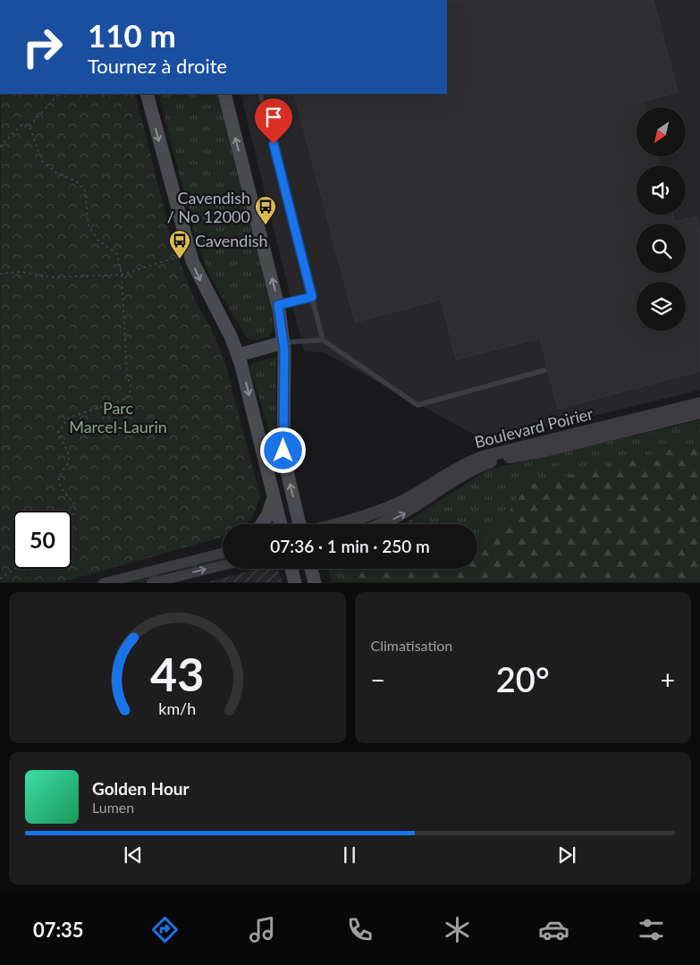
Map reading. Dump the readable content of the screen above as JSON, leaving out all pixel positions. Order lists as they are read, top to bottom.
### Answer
{
  "streets": {
    "street": ["Boulevard Poirier"]
  },
  "parks": ["Parc Marcel-Laurin"],
  "places": {
    "bus stop": ["Cavendish / No 12000", "Cavendish"]
  },
  "north": "bottom left",
  "page": {
    "turn": ["110 m", "Tournez à droite"],
    "limit": "50",
    "trip": "07:36 · 1 min · 250 m",
    "tile": "Climatisation",
    "heat": ["−", "20°", "+"],
    "song": ["Golden Hour", "Lumen"],
    "tabs": "07:35",
    "gauge": ["43", "km/h"]
  }
}
